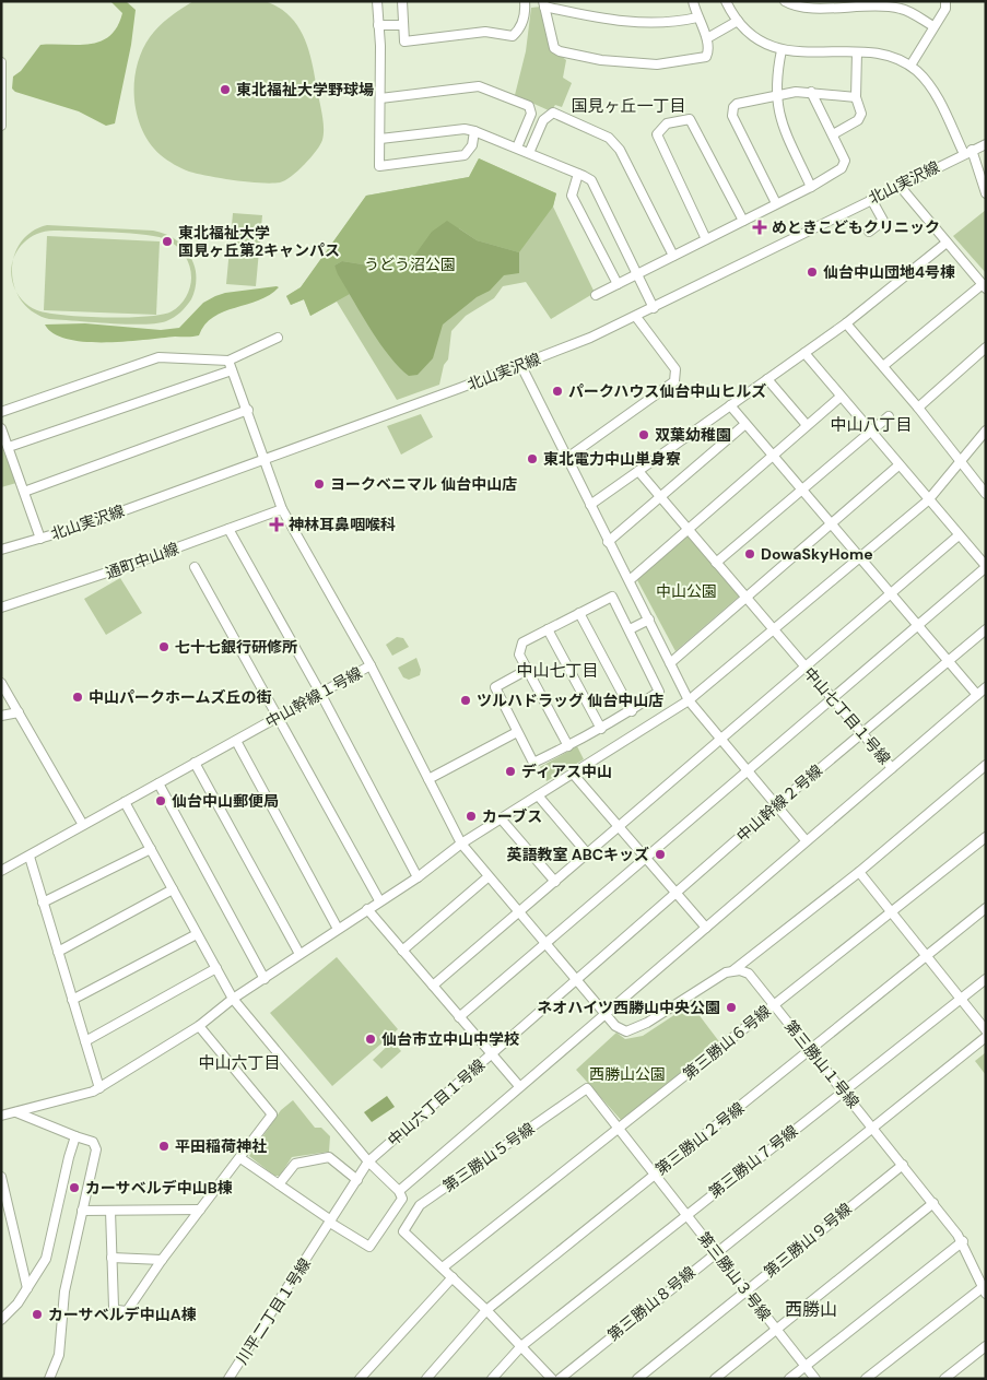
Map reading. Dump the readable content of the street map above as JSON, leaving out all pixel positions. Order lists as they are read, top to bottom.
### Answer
{
  "streets": {
    "street": [
      "北山実沢線",
      "通町中山線",
      "中山幹線１号線",
      "中山七丁目１号線",
      "中山幹線２号線",
      "第三勝山６号線",
      "第三勝山１号線",
      "中山六丁目１号線",
      "第三勝山２号線",
      "第三勝山５号線",
      "第三勝山７号線",
      "第三勝山９号線",
      "第三勝山３号線",
      "第三勝山８号線",
      "川平二丁目１号線"
    ]
  },
  "crossings": [
    ["中山幹線１号線", "中山七丁目１号線"],
    ["中山幹線１号線", "中山幹線２号線"],
    ["中山幹線１号線", "中山六丁目１号線"],
    ["中山七丁目１号線", "中山幹線２号線"],
    ["中山七丁目１号線", "中山六丁目１号線"],
    ["中山幹線２号線", "中山六丁目１号線"],
    ["第三勝山６号線", "第三勝山１号線"],
    ["第三勝山６号線", "第三勝山５号線"],
    ["第三勝山１号線", "第三勝山２号線"],
    ["第三勝山１号線", "第三勝山７号線"],
    ["第三勝山１号線", "第三勝山９号線"],
    ["第三勝山１号線", "第三勝山８号線"],
    ["中山六丁目１号線", "川平二丁目１号線"],
    ["第三勝山２号線", "第三勝山５号線"],
    ["第三勝山２号線", "第三勝山３号線"],
    ["第三勝山５号線", "第三勝山３号線"],
    ["第三勝山７号線", "第三勝山３号線"],
    ["第三勝山９号線", "第三勝山３号線"],
    ["第三勝山３号線", "第三勝山８号線"]
  ],
  "districts": [
    "国見ヶ丘一丁目",
    "中山八丁目",
    "中山七丁目",
    "中山六丁目",
    "西勝山"
  ],
  "parks": ["うどう沼公園", "中山公園", "西勝山公園"],
  "places": {
    "other": [
      "東北福祉大学野球場",
      "東北福祉大学 国見ヶ丘第2キャンパス",
      "仙台中山団地4号棟",
      "パークハウス仙台中山ヒルズ",
      "双葉幼稚園",
      "東北電力中山単身寮",
      "ヨークベニマル 仙台中山店",
      "DowaSkyHome",
      "七十七銀行研修所",
      "中山パークホームズ丘の街",
      "ツルハドラッグ 仙台中山店",
      "ディアス中山",
      "仙台中山郵便局",
      "カーブス",
      "英語教室 ABCキッズ",
      "ネオハイツ西勝山中央公園",
      "仙台市立中山中学校",
      "平田稲荷神社",
      "カーサベルデ中山B棟",
      "カーサベルデ中山A棟"
    ],
    "health": ["めときこどもクリニック", "神林耳鼻咽喉科"]
  }
}
